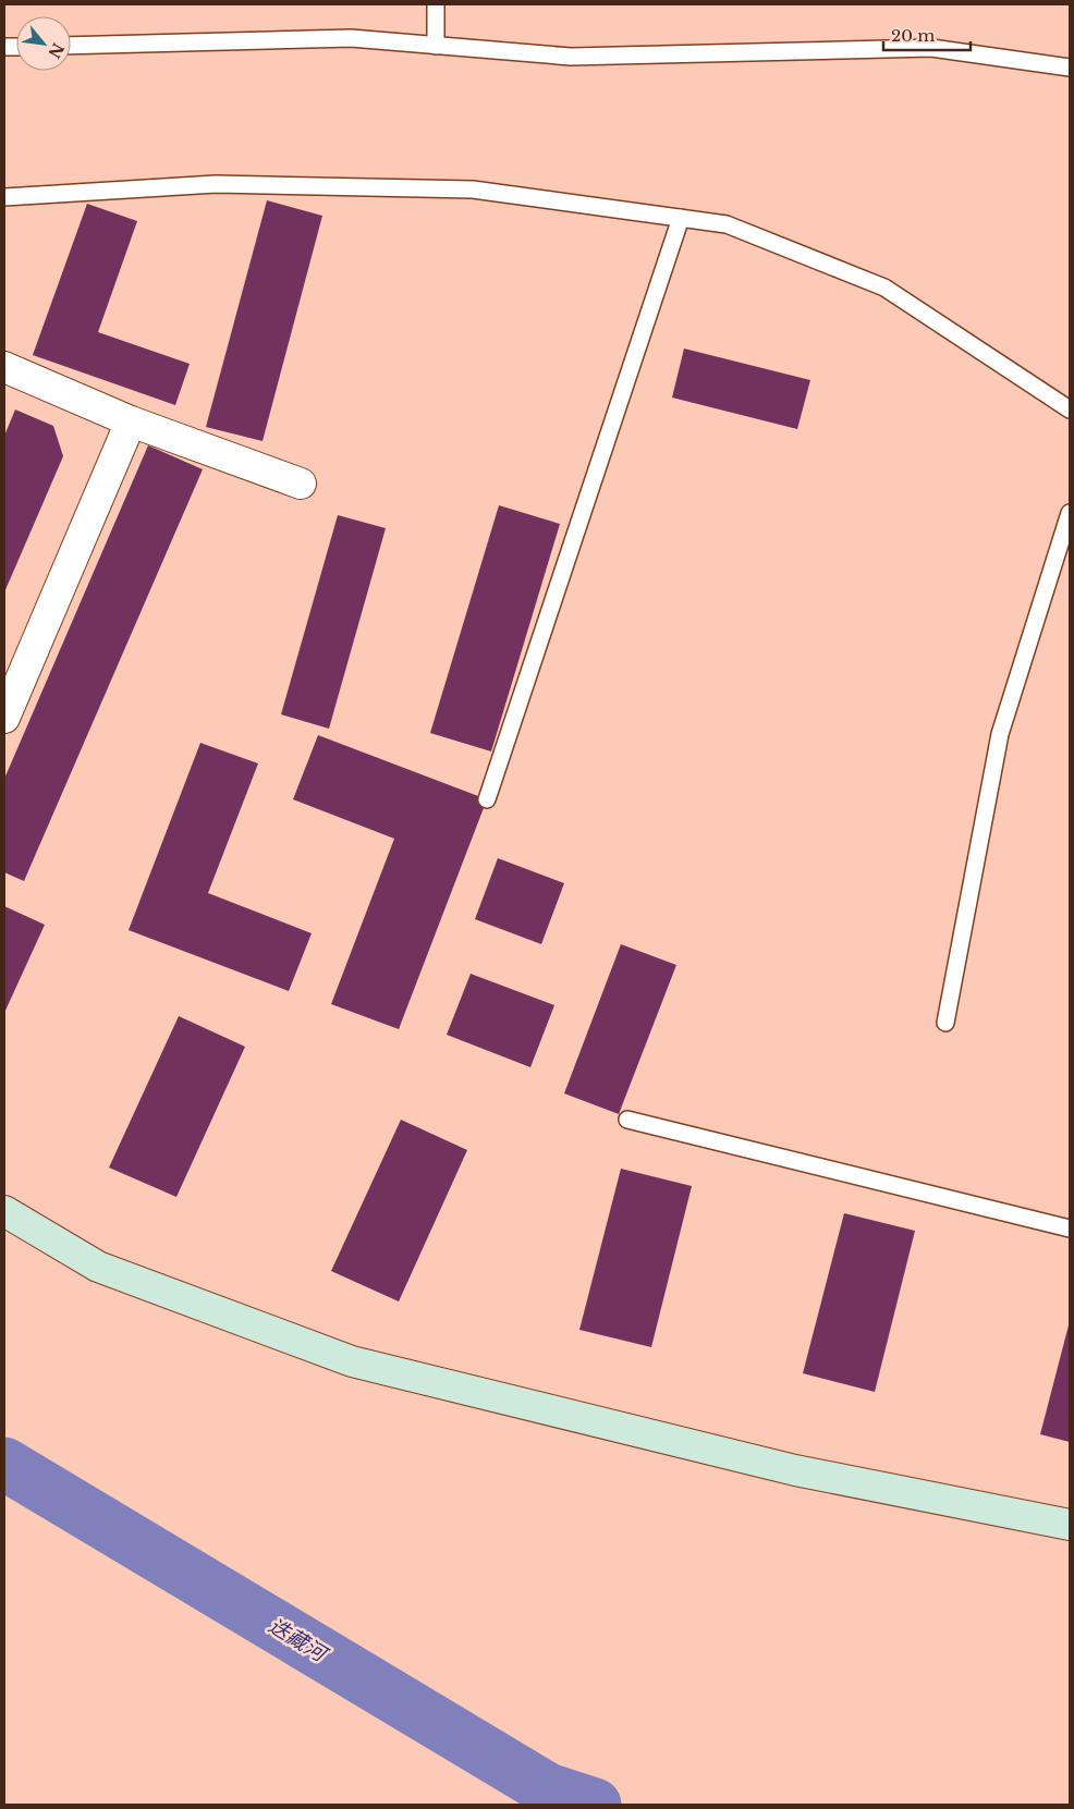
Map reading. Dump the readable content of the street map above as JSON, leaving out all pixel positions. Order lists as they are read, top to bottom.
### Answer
{
  "water": ["迭藏河"],
  "scale_bar": "20 m",
  "north": "bottom right"
}
